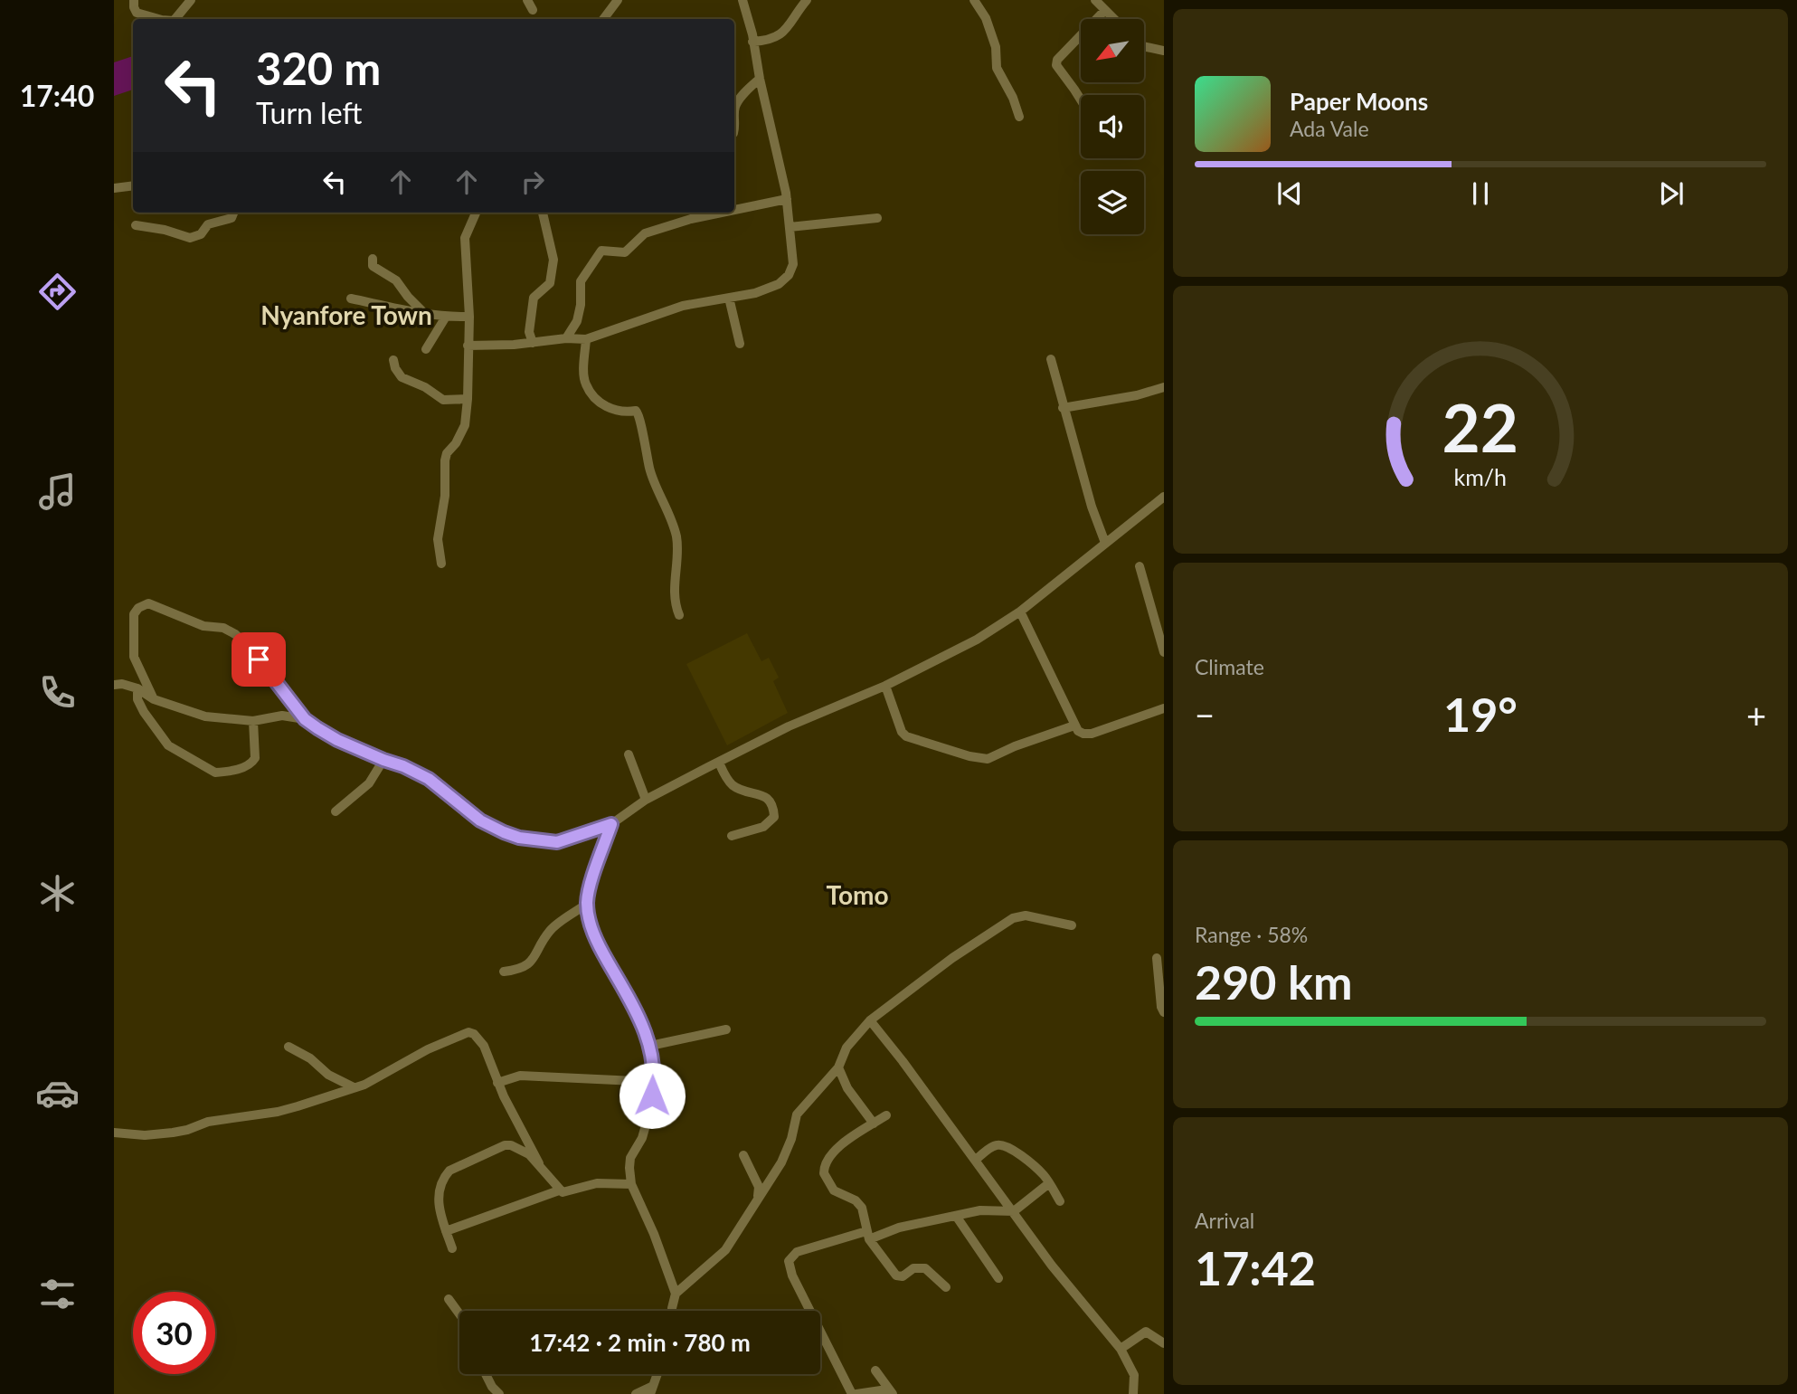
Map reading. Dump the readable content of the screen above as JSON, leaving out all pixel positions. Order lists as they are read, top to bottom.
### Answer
{
  "districts": ["Nyanfore Town", "Tomo"],
  "north": "bottom left",
  "page": {
    "tabs": "17:40",
    "turn": ["320 m", "Turn left"],
    "song": ["Paper Moons", "Ada Vale"],
    "tile": [
      "Climate",
      ["Range · 58%", "290 km"],
      ["Arrival", "17:42"]
    ],
    "heat": ["−", "19°", "+"],
    "limit": "30",
    "trip": "17:42 · 2 min · 780 m",
    "gauge": ["22", "km/h"]
  }
}
